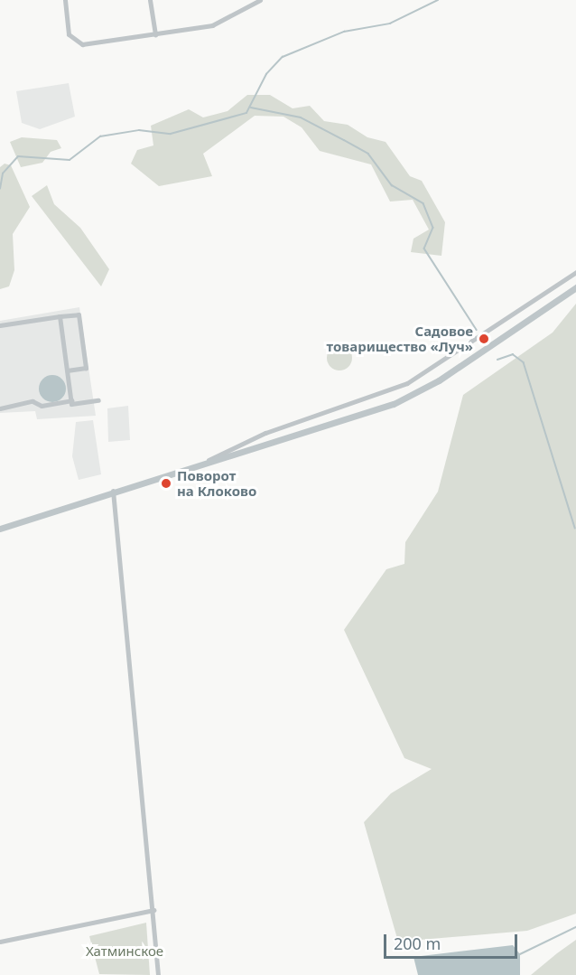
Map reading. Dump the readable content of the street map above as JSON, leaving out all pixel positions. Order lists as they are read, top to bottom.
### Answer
{
  "parks": ["Хатминское"],
  "places": ["Садовое товарищество «Луч»", "Поворот на Клоково"],
  "scale_bar": "200 m"
}
